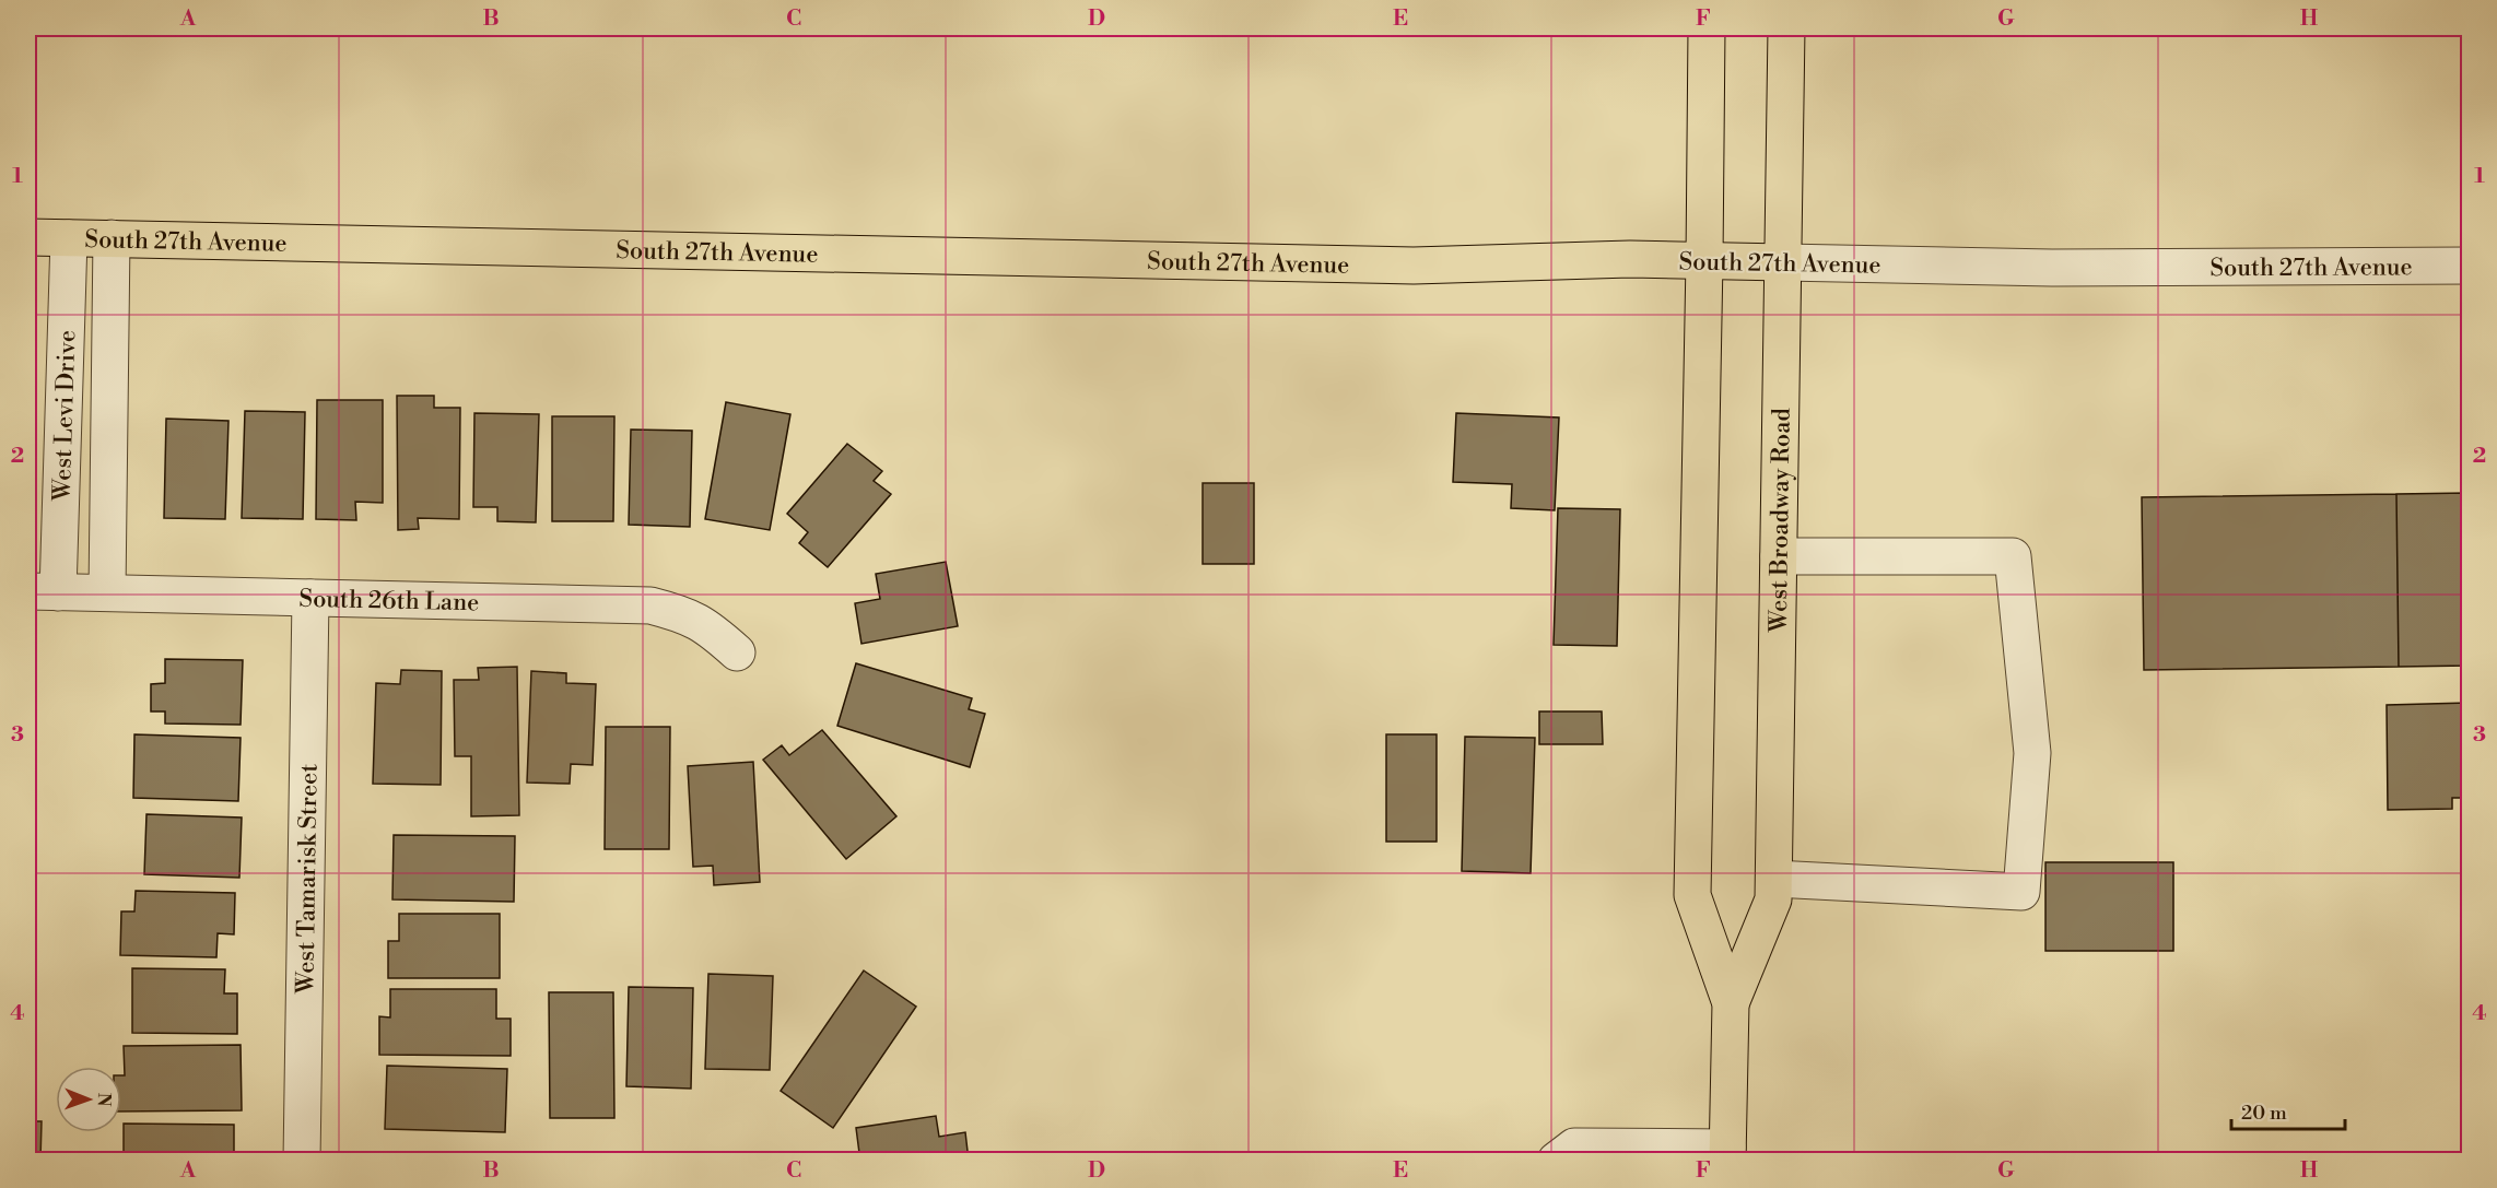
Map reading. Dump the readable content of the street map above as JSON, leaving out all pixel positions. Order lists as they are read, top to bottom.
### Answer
{
  "streets": {
    "main road": ["South 27th Avenue", "West Broadway Road"],
    "street": ["West Levi Drive", "South 26th Lane", "West Tamarisk Street"]
  },
  "crossings": [
    ["South 27th Avenue", "West Levi Drive"],
    ["South 27th Avenue", "West Broadway Road"],
    ["West Levi Drive", "South 26th Lane"],
    ["South 26th Lane", "West Tamarisk Street"]
  ],
  "scale_bar": "20 m",
  "north": "right",
  "grid": {
    "columns": [
      "A",
      "B",
      "C",
      "D",
      "E",
      "F",
      "G",
      "H"
    ],
    "rows": [
      "1",
      "2",
      "3",
      "4"
    ]
  }
}
